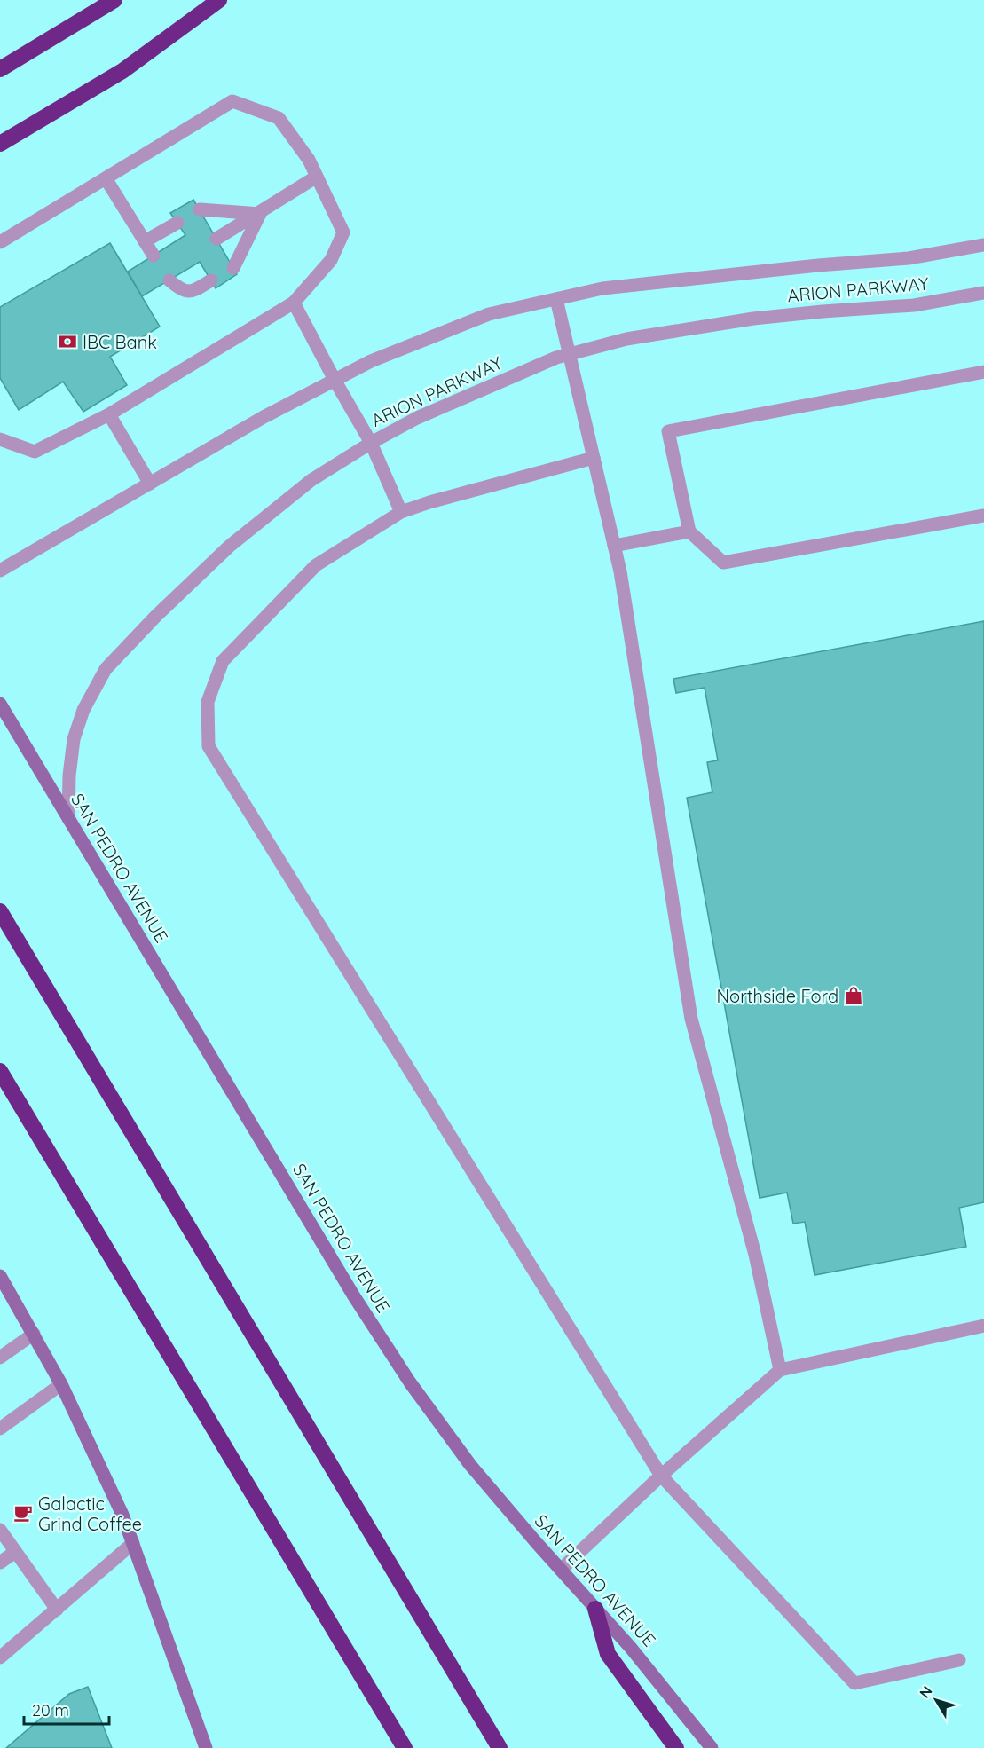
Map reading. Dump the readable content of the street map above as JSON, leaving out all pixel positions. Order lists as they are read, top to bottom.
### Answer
{
  "streets": {
    "main road": ["SAN PEDRO AVENUE"],
    "street": ["ARION PARKWAY"]
  },
  "crossings": [
    ["ARION PARKWAY", "SAN PEDRO AVENUE"]
  ],
  "places": {
    "bank": ["IBC Bank"],
    "shop": ["Northside Ford"],
    "cafe": ["Galactic Grind Coffee"]
  },
  "scale_bar": "20 m",
  "north": "top left"
}
